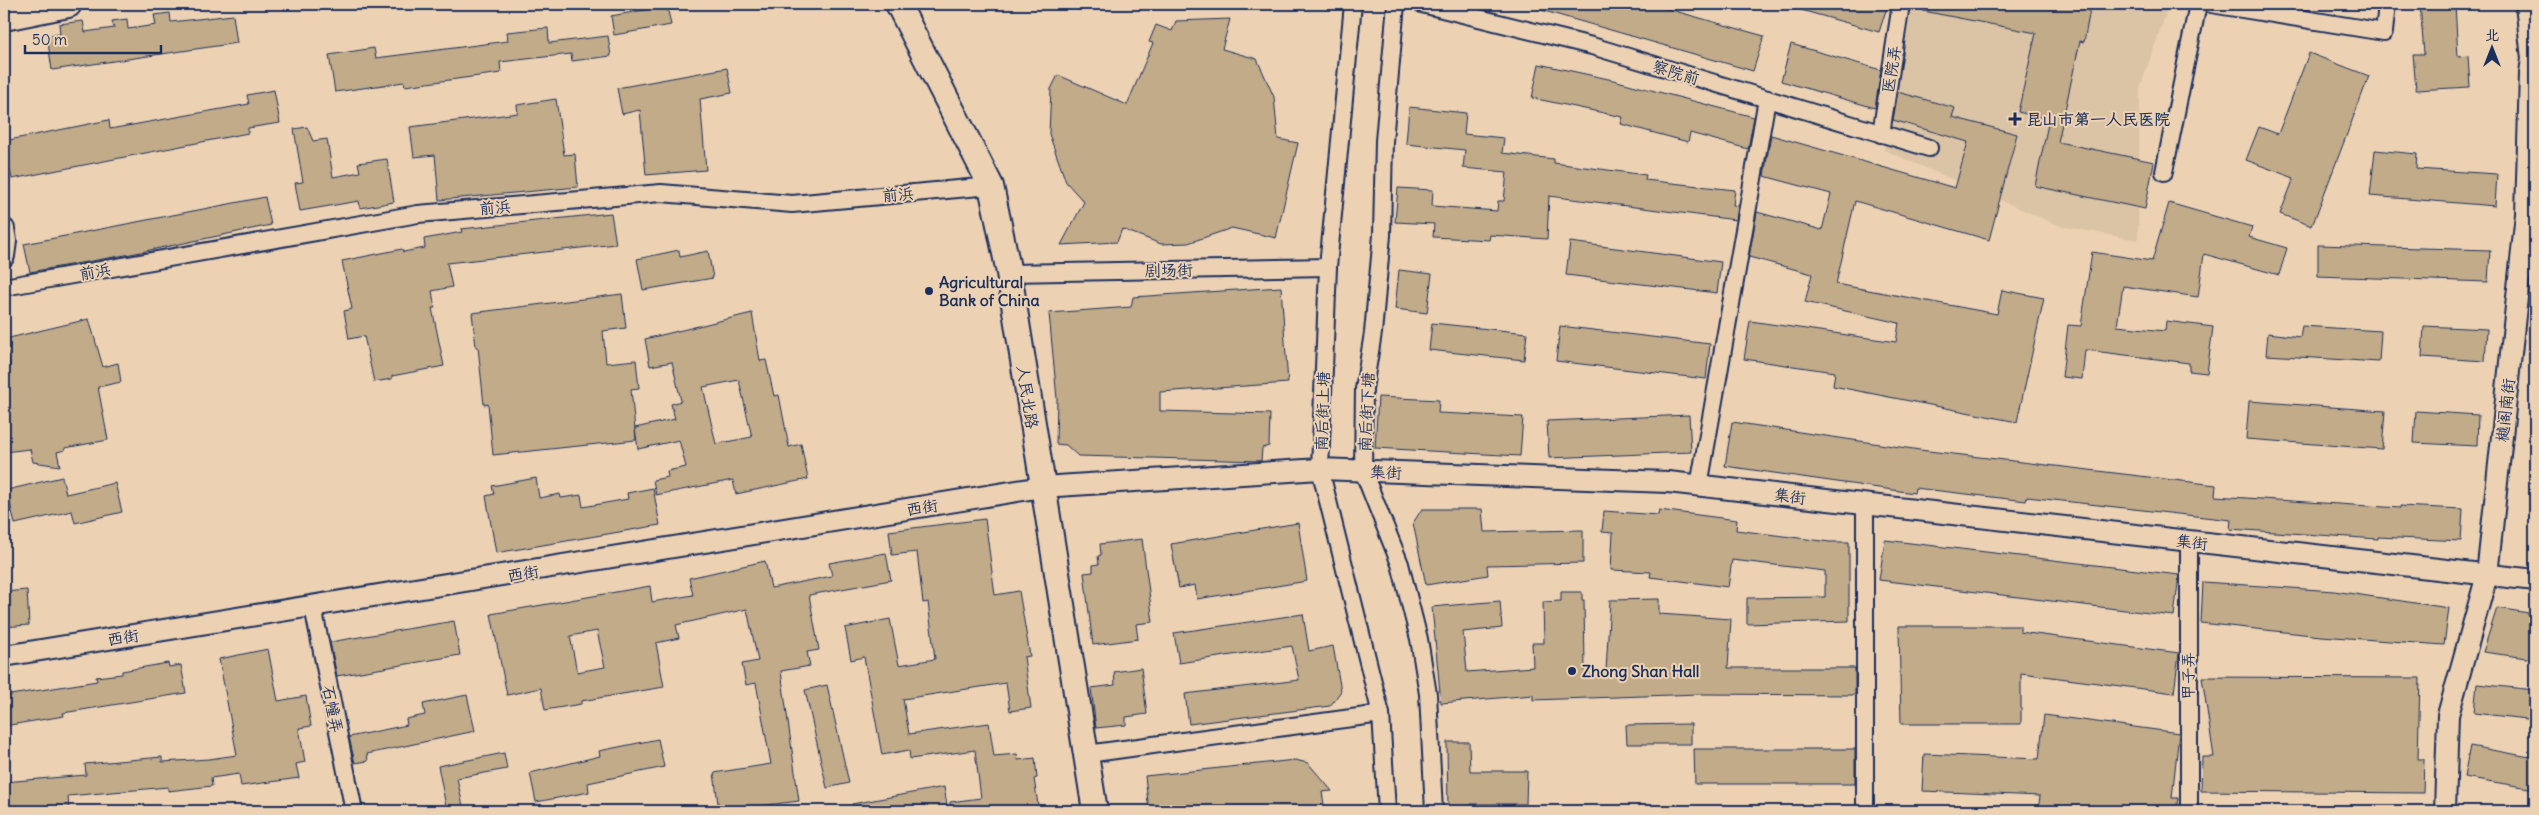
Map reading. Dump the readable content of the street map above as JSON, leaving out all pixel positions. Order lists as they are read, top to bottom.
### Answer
{
  "streets": {
    "main road": ["人民北路"],
    "street": [
      "医院弄",
      "察院前",
      "前浜",
      "剧场街",
      "樾阁南街",
      "南后街上塘",
      "南后街下塘",
      "集街",
      "西街",
      "甲子弄",
      "石幢弄"
    ]
  },
  "crossings": [
    ["医院弄", "察院前"],
    ["前浜", "人民北路"],
    ["剧场街", "人民北路"],
    ["剧场街", "南后街上塘"],
    ["人民北路", "集街"],
    ["人民北路", "西街"],
    ["樾阁南街", "集街"],
    ["南后街上塘", "集街"],
    ["南后街下塘", "集街"],
    ["集街", "西街"],
    ["集街", "甲子弄"],
    ["西街", "石幢弄"]
  ],
  "places": {
    "health": ["昆山市第一人民医院"],
    "other": ["Agricultural Bank of China", "Zhong Shan Hall"]
  },
  "scale_bar": "50 m",
  "north": "top"
}
